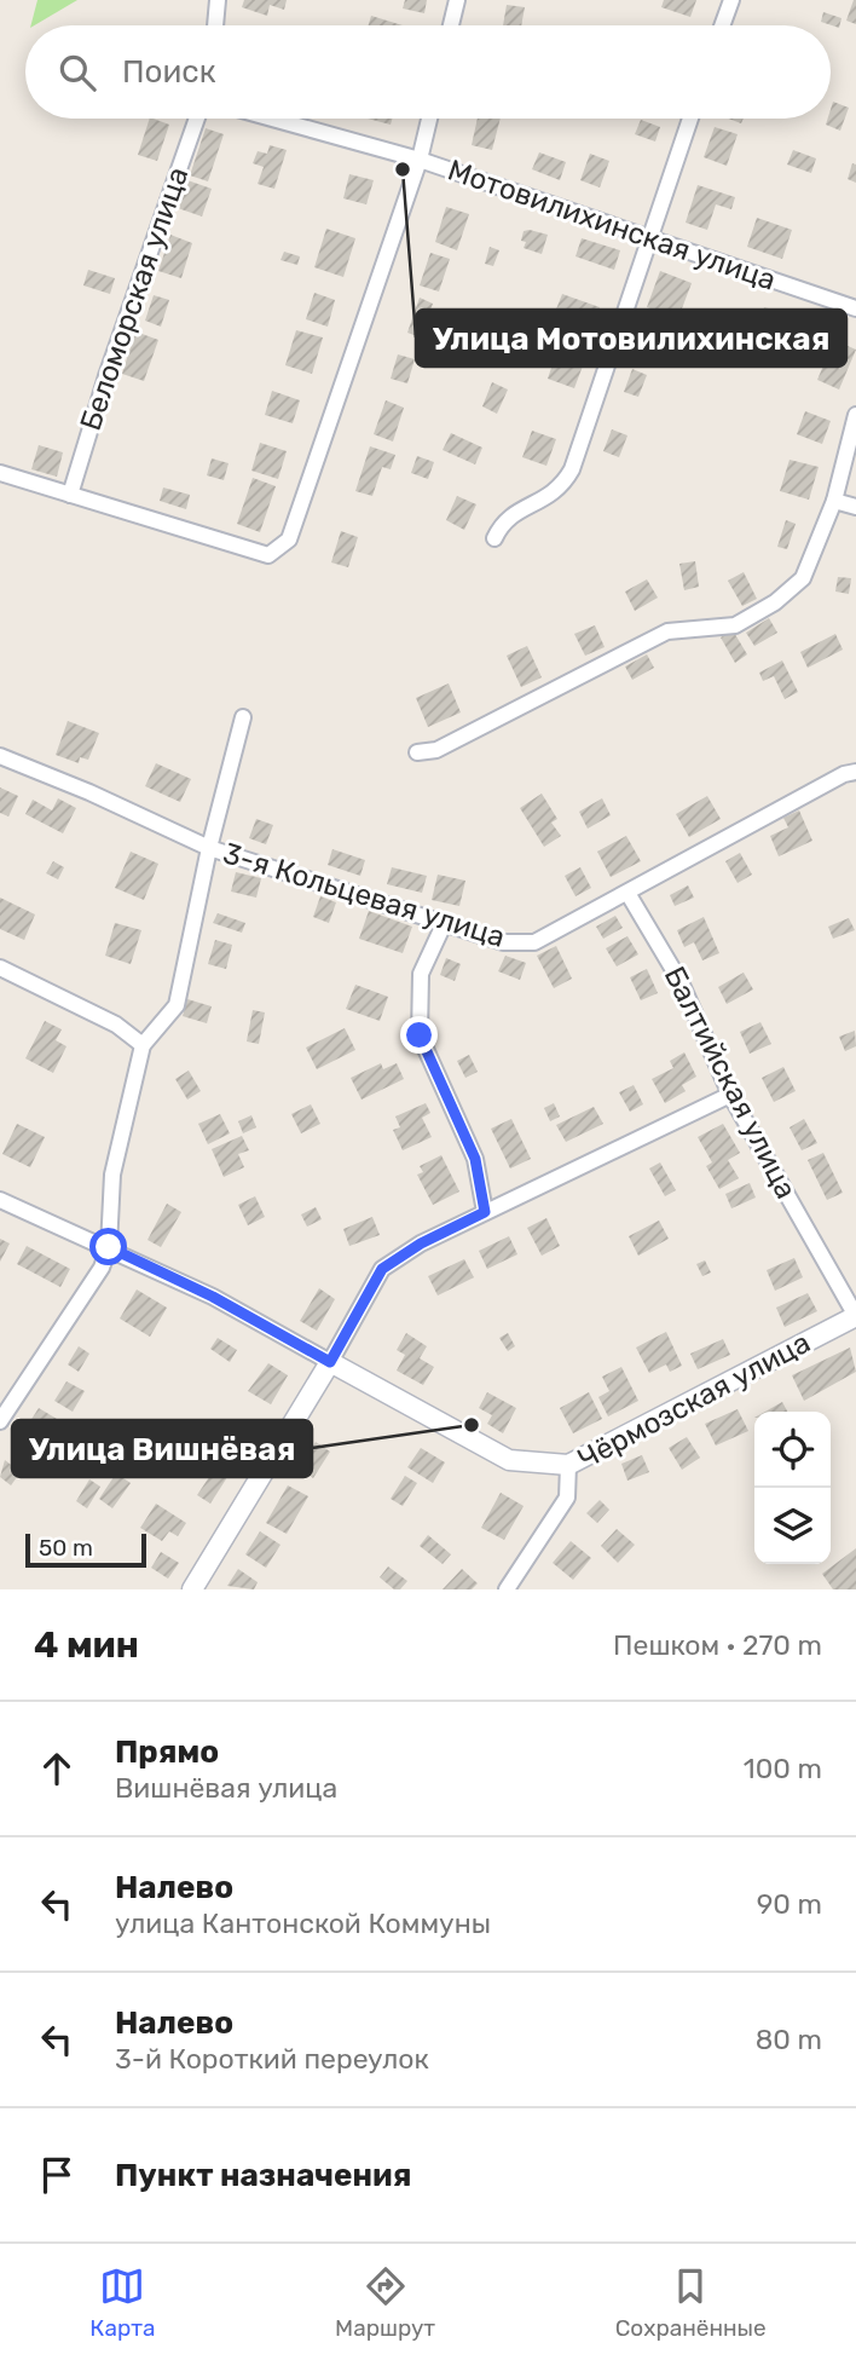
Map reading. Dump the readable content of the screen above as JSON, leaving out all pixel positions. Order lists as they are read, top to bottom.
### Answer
{
  "streets": {
    "street": [
      "Мотовилихинская улица",
      "Беломорская улица",
      "3-я Кольцевая улица",
      "Балтийская улица",
      "Чёрмозская улица"
    ]
  },
  "crossings": [
    ["3-я Кольцевая улица", "Балтийская улица"],
    ["Балтийская улица", "Чёрмозская улица"]
  ],
  "places": ["Улица Мотовилихинская", "Улица Вишнёвая"],
  "scale_bar": "50 m",
  "page": {
    "search": "Поиск",
    "scale": "50 m",
    "heading": ["4 мин", "Пешком · 270 m"],
    "list": [
      ["Прямо", "Вишнёвая улица", "100 m"],
      ["Налево", "улица Кантонской Коммуны", "90 m"],
      ["Налево", "3-й Короткий переулок", "80 m"],
      "Пункт назначения"
    ],
    "nav": ["Карта", "Маршрут", "Сохранённые"]
  }
}
